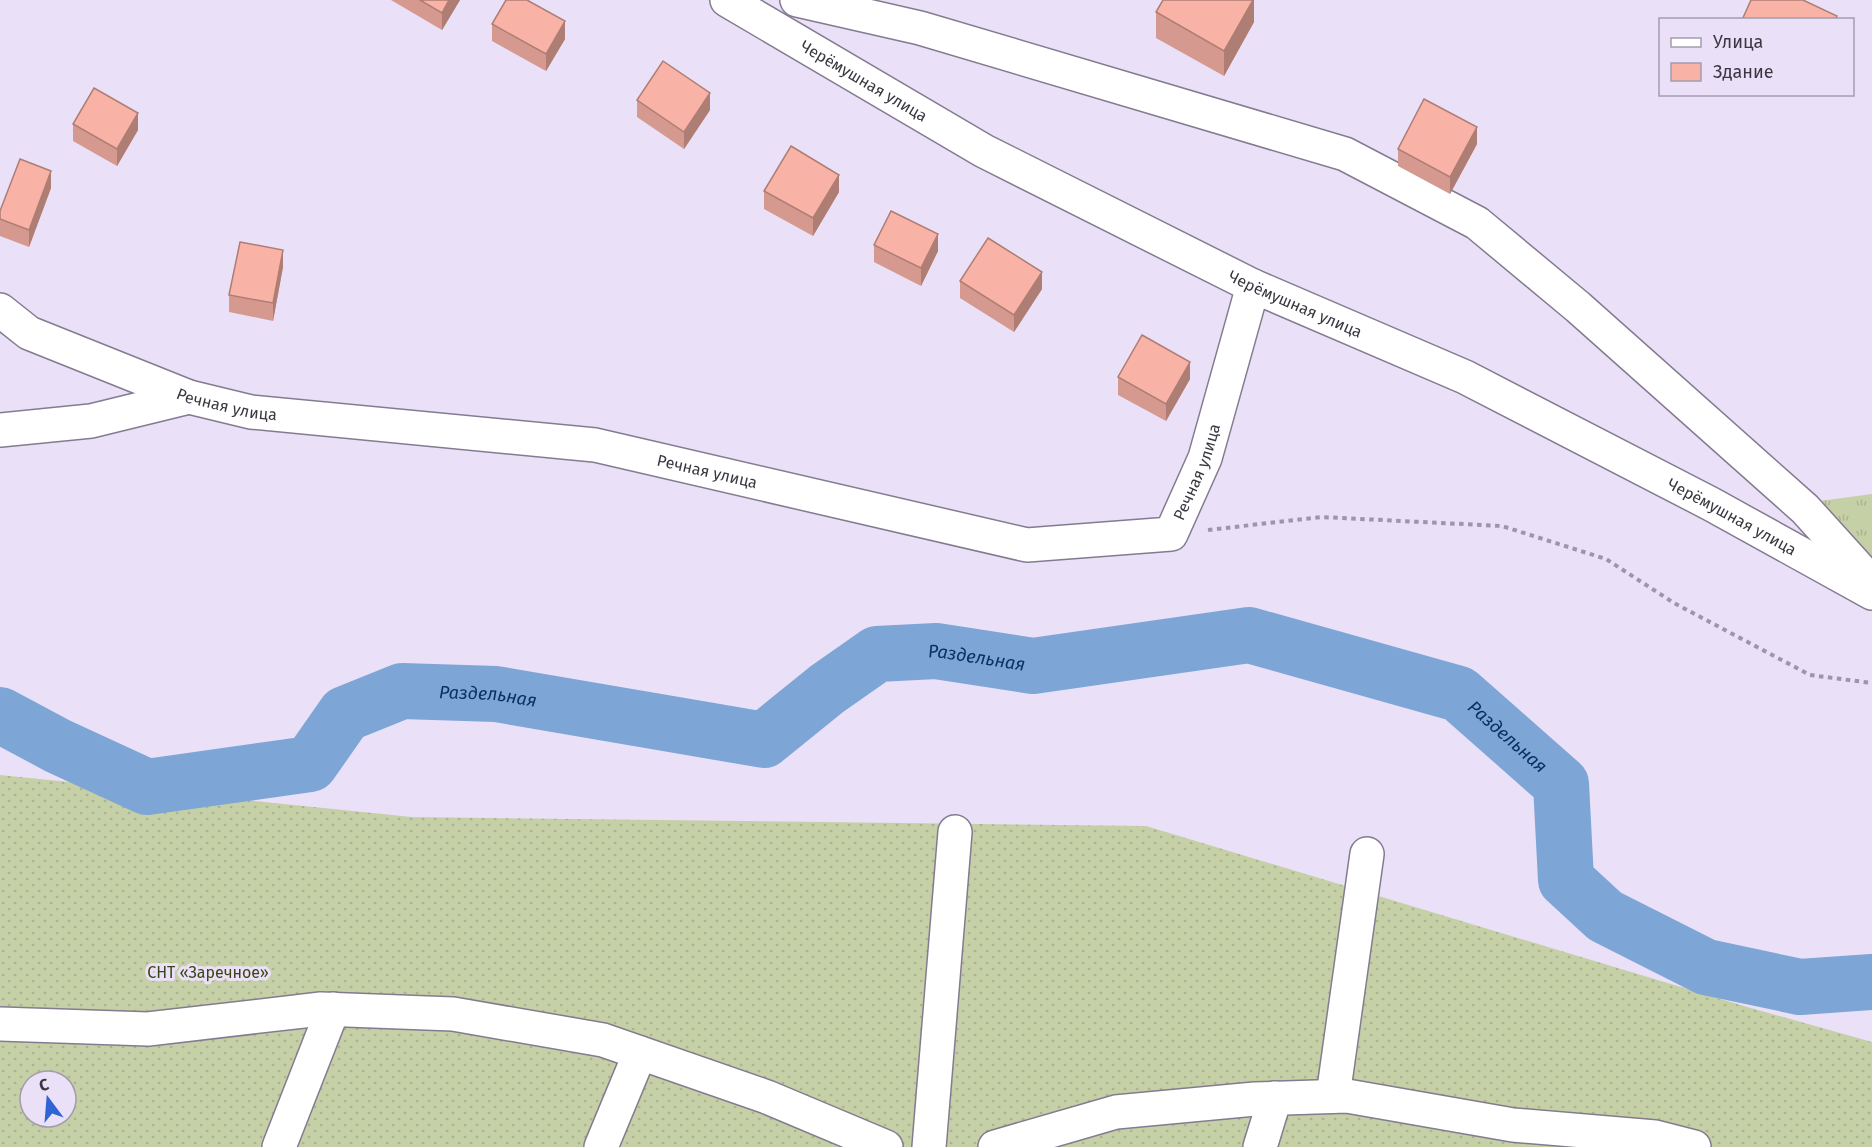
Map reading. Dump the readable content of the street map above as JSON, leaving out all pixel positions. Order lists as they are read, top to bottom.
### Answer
{
  "streets": {
    "street": ["Черёмушная улица", "Речная улица"]
  },
  "crossings": [
    ["Черёмушная улица", "Речная улица"]
  ],
  "water": ["Раздельная"],
  "parks": ["СНТ «Заречное»"],
  "legend": ["Улица", "Здание"],
  "north": "top"
}
